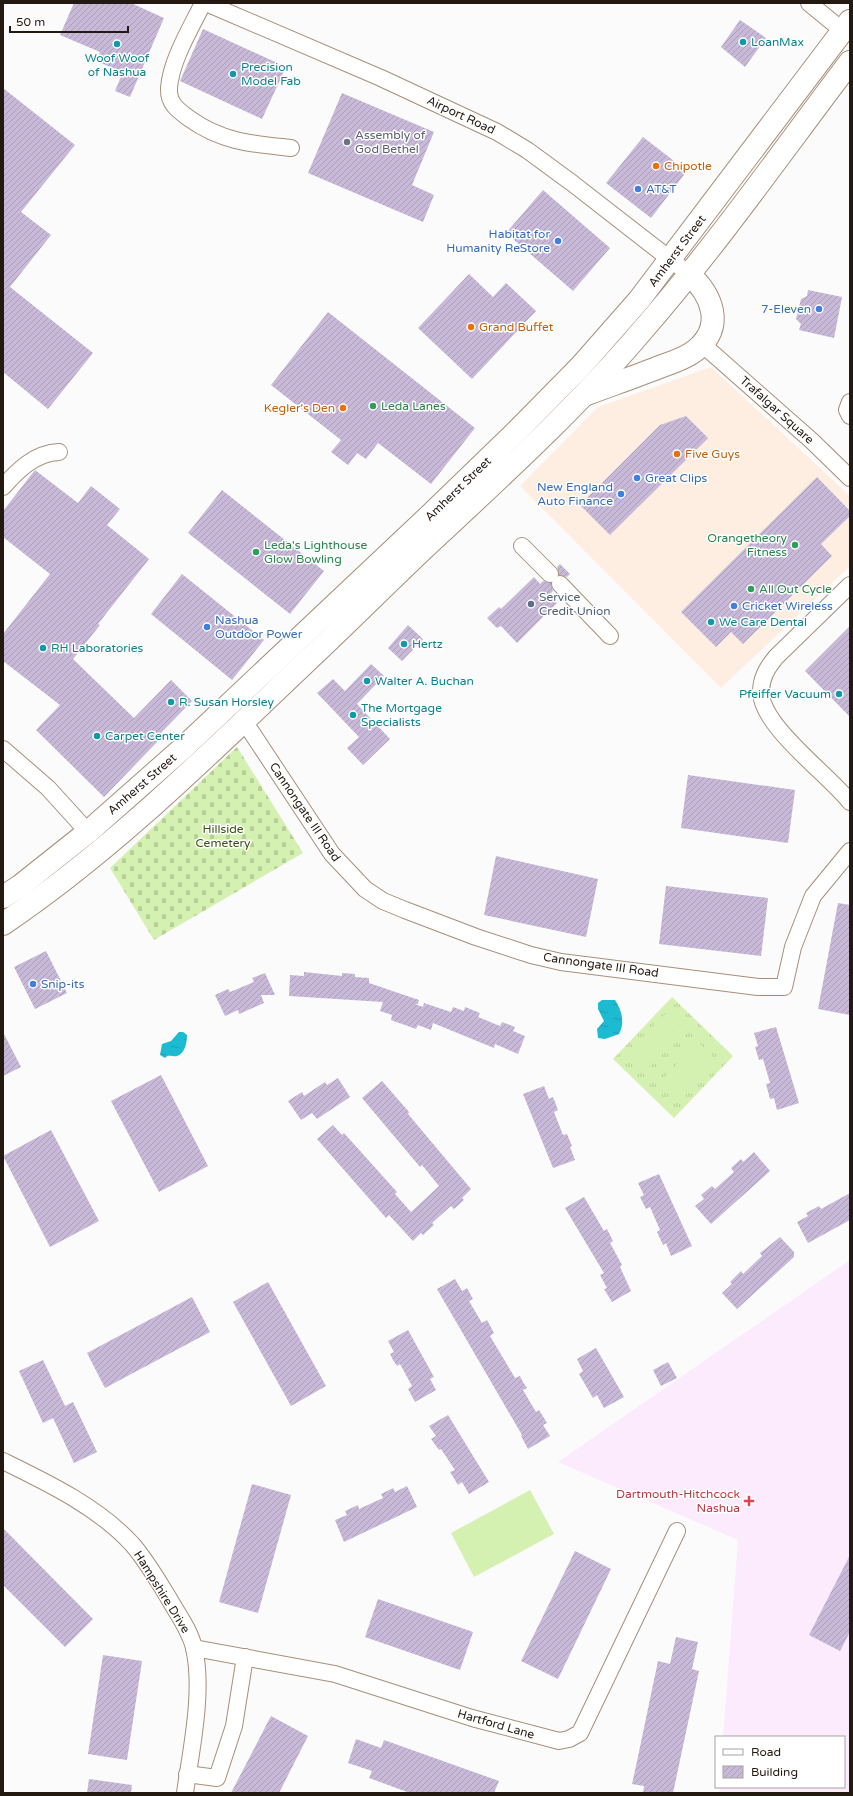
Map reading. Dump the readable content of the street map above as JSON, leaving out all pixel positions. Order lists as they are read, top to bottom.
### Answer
{
  "streets": {
    "highway": ["Amherst Street"],
    "street": [
      "Airport Road",
      "Trafalgar Square",
      "Cannongate III Road",
      "Hampshire Drive",
      "Hartford Lane"
    ]
  },
  "crossings": [
    ["Airport Road", "Amherst Street"],
    ["Amherst Street", "Cannongate III Road"],
    ["Hampshire Drive", "Hartford Lane"]
  ],
  "parks": ["Hillside Cemetery"],
  "places": {
    "other": [
      "LoanMax",
      "Woof Woof of Nashua",
      "Precision Model Fab",
      "Assembly of God Bethel",
      "Chipotle",
      "AT&T",
      "Habitat for Humanity ReStore",
      "7-Eleven",
      "Grand Buffet",
      "Leda Lanes",
      "Kegler's Den",
      "Five Guys",
      "Great Clips",
      "New England Auto Finance",
      "Orangetheory Fitness",
      "Leda's Lighthouse Glow Bowling",
      "All Out Cycle",
      "Service Credit Union",
      "Cricket Wireless",
      "We Care Dental",
      "Nashua Outdoor Power",
      "Hertz",
      "RH Laboratories",
      "Walter A. Buchan",
      "Pfeiffer Vacuum",
      "R. Susan Horsley",
      "The Mortgage Specialists",
      "Carpet Center",
      "Snip-its"
    ],
    "health": ["Dartmouth-Hitchcock Nashua"]
  },
  "legend": ["Road", "Building"],
  "scale_bar": "50 m"
}
